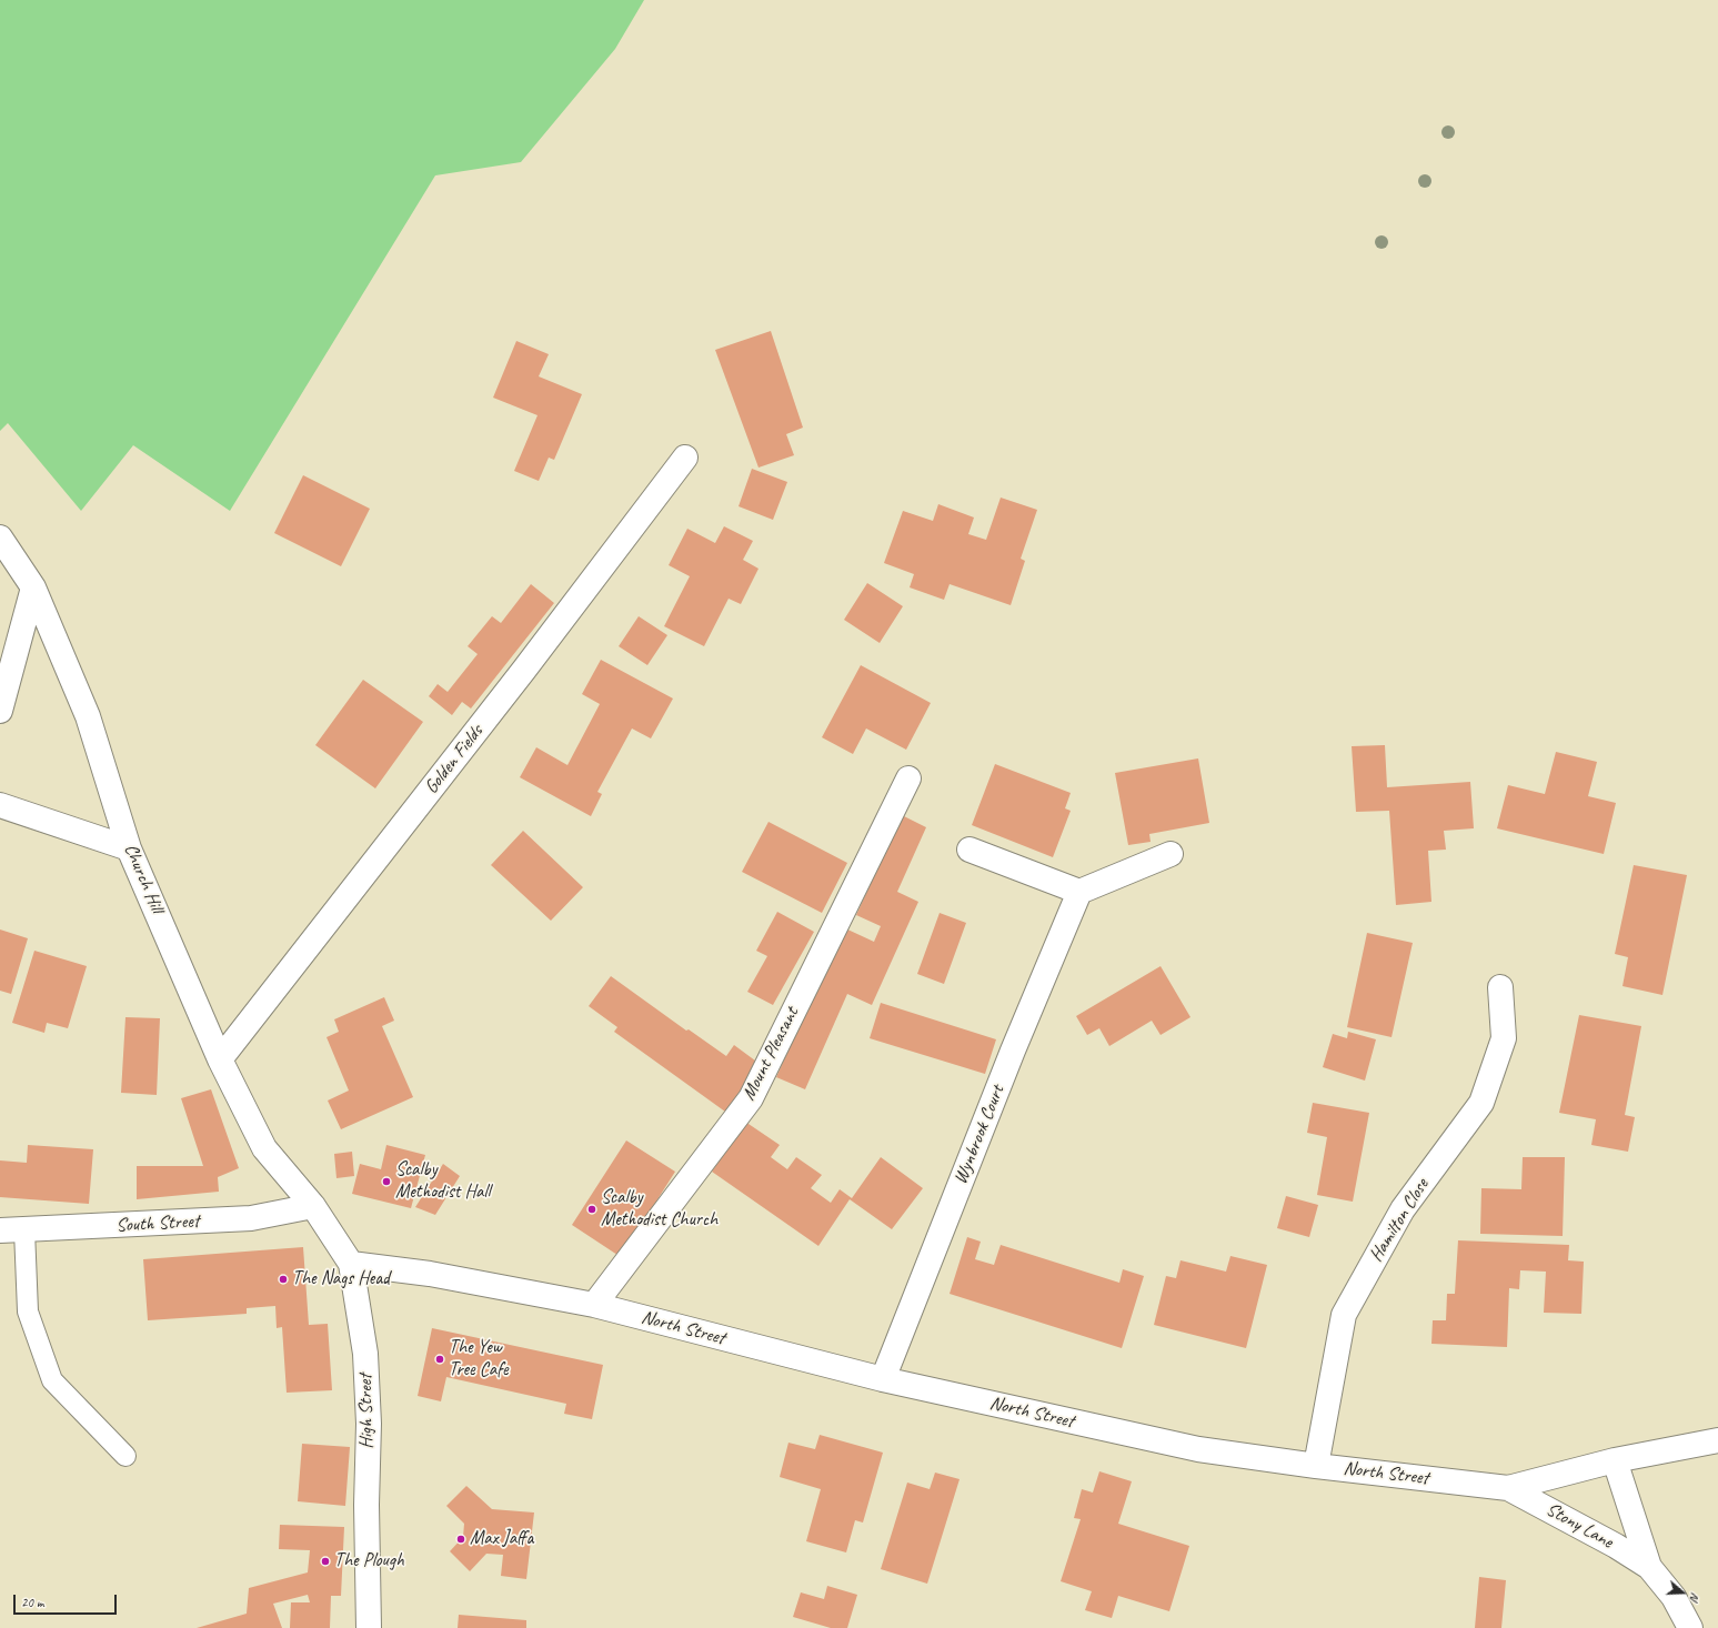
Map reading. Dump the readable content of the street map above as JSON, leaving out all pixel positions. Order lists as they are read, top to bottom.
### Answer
{
  "streets": {
    "street": [
      "Golden Fields",
      "Church Hill",
      "Mount Pleasant",
      "Wynbrook Court",
      "Hamilton Close",
      "South Street",
      "North Street",
      "High Street",
      "Stony Lane"
    ]
  },
  "crossings": [
    ["Golden Fields", "Church Hill"],
    ["Church Hill", "South Street"],
    ["Church Hill", "High Street"],
    ["Mount Pleasant", "North Street"],
    ["Wynbrook Court", "North Street"],
    ["Hamilton Close", "North Street"],
    ["South Street", "High Street"],
    ["North Street", "High Street"],
    ["North Street", "Stony Lane"]
  ],
  "places": [
    "Scalby Methodist Hall",
    "Scalby Methodist Church",
    "The Nags Head",
    "The Yew Tree Cafe",
    "Max Jaffa",
    "The Plough"
  ],
  "scale_bar": "20 m",
  "north": "right"
}
